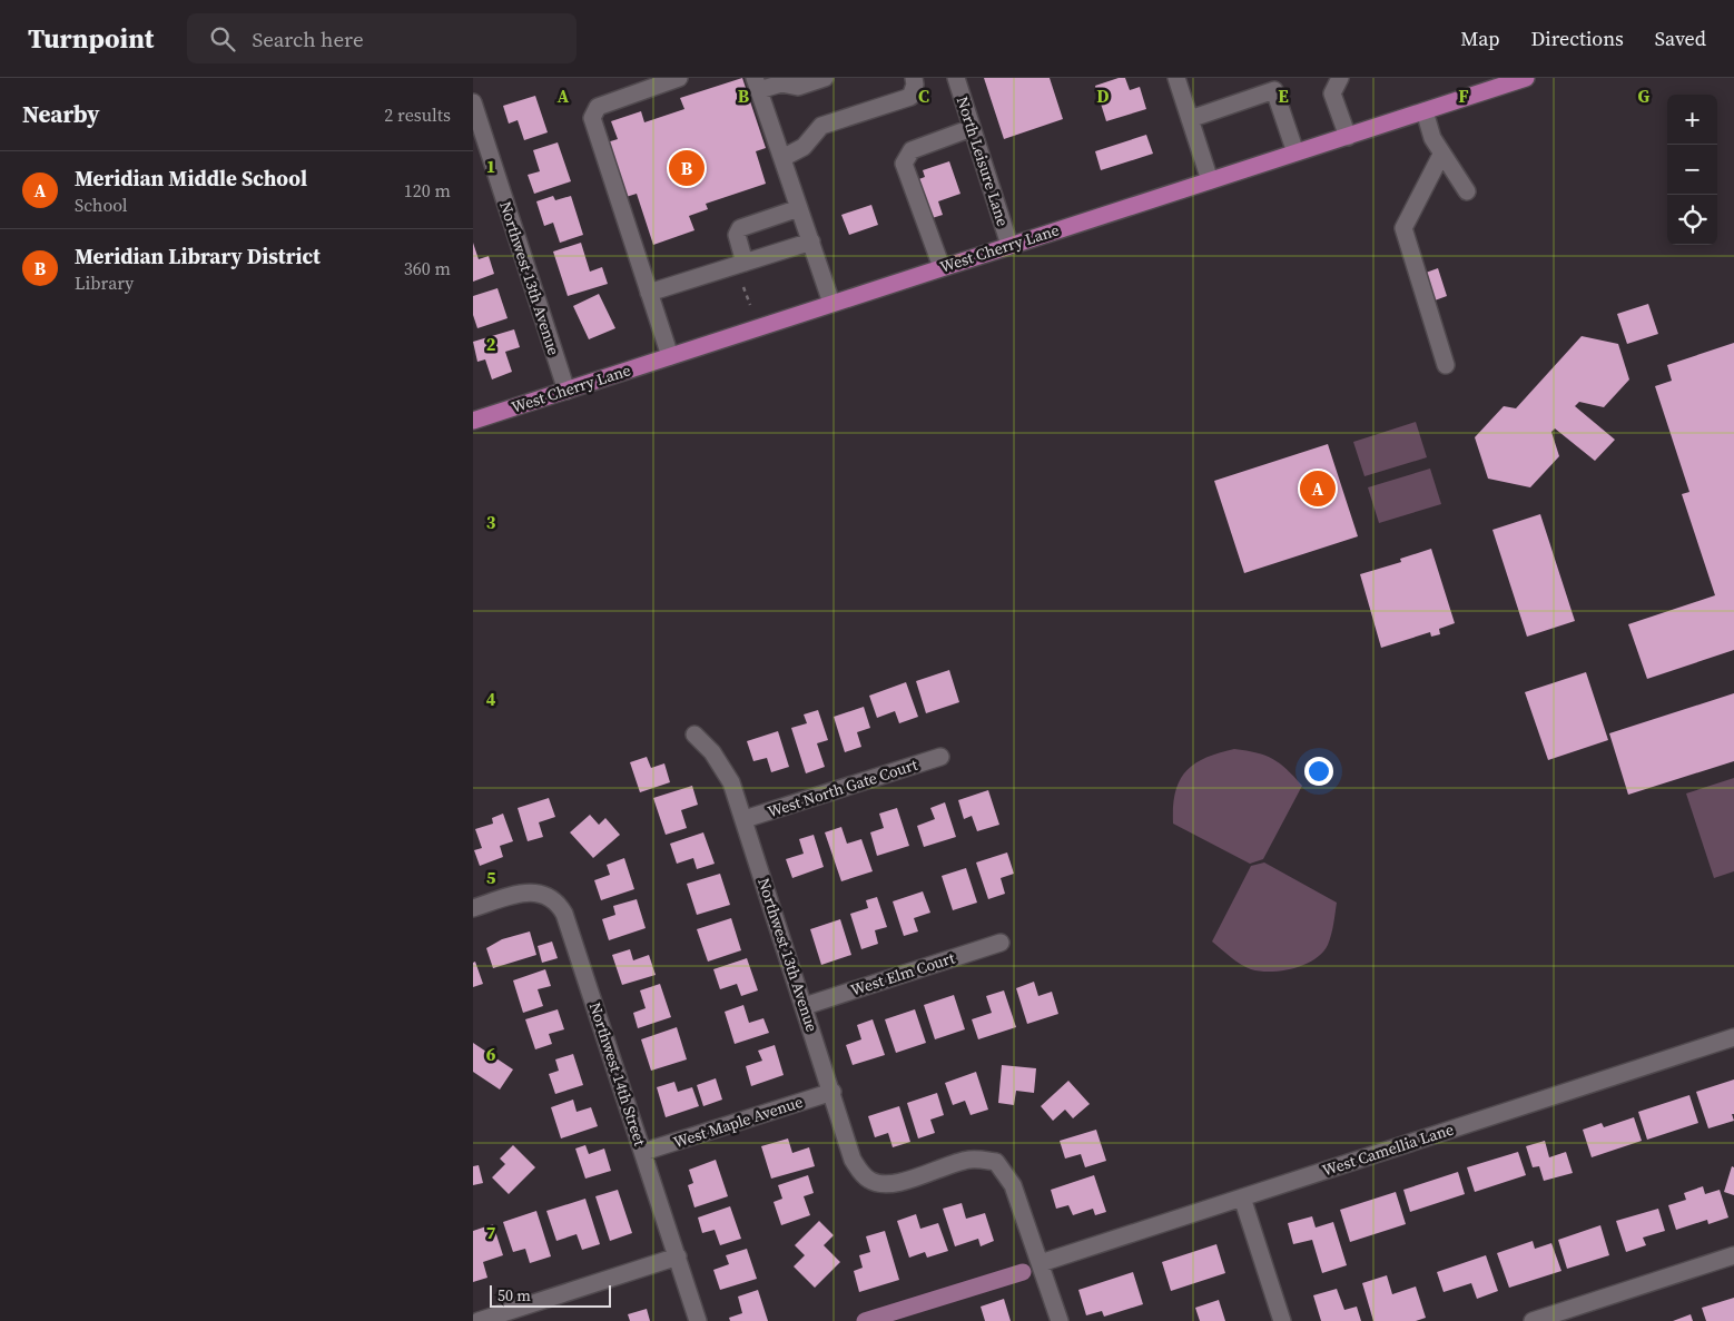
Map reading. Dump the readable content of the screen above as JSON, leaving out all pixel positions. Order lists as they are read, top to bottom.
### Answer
{
  "streets": {
    "main road": ["West Cherry Lane"],
    "street": [
      "North Leisure Lane",
      "Northwest 13th Avenue",
      "West North Gate Court",
      "West Elm Court",
      "Northwest 14th Street",
      "West Maple Avenue",
      "West Camellia Lane"
    ]
  },
  "crossings": [
    ["North Leisure Lane", "West Cherry Lane"],
    ["West Cherry Lane", "Northwest 13th Avenue"],
    ["Northwest 13th Avenue", "West North Gate Court"],
    ["Northwest 13th Avenue", "West Elm Court"],
    ["Northwest 13th Avenue", "West Maple Avenue"],
    ["Northwest 13th Avenue", "West Camellia Lane"],
    ["Northwest 14th Street", "West Maple Avenue"]
  ],
  "scale_bar": "50 m",
  "page": {
    "header": "Turnpoint",
    "search": "Search here",
    "nav": ["Map", "Directions", "Saved"],
    "heading": ["Nearby", "2 results"],
    "map_buttons": ["+", "−"],
    "pins": ["B", "A"],
    "list": [
      {
        "mark": "A",
        "name": "Meridian Middle School",
        "note": "School",
        "value": "120 m"
      },
      {
        "mark": "B",
        "name": "Meridian Library District",
        "note": "Library",
        "value": "360 m"
      }
    ],
    "scale": "50 m"
  },
  "grid": {
    "columns": [
      "A",
      "B",
      "C",
      "D",
      "E",
      "F",
      "G"
    ],
    "rows": [
      "1",
      "2",
      "3",
      "4",
      "5",
      "6",
      "7"
    ]
  }
}
